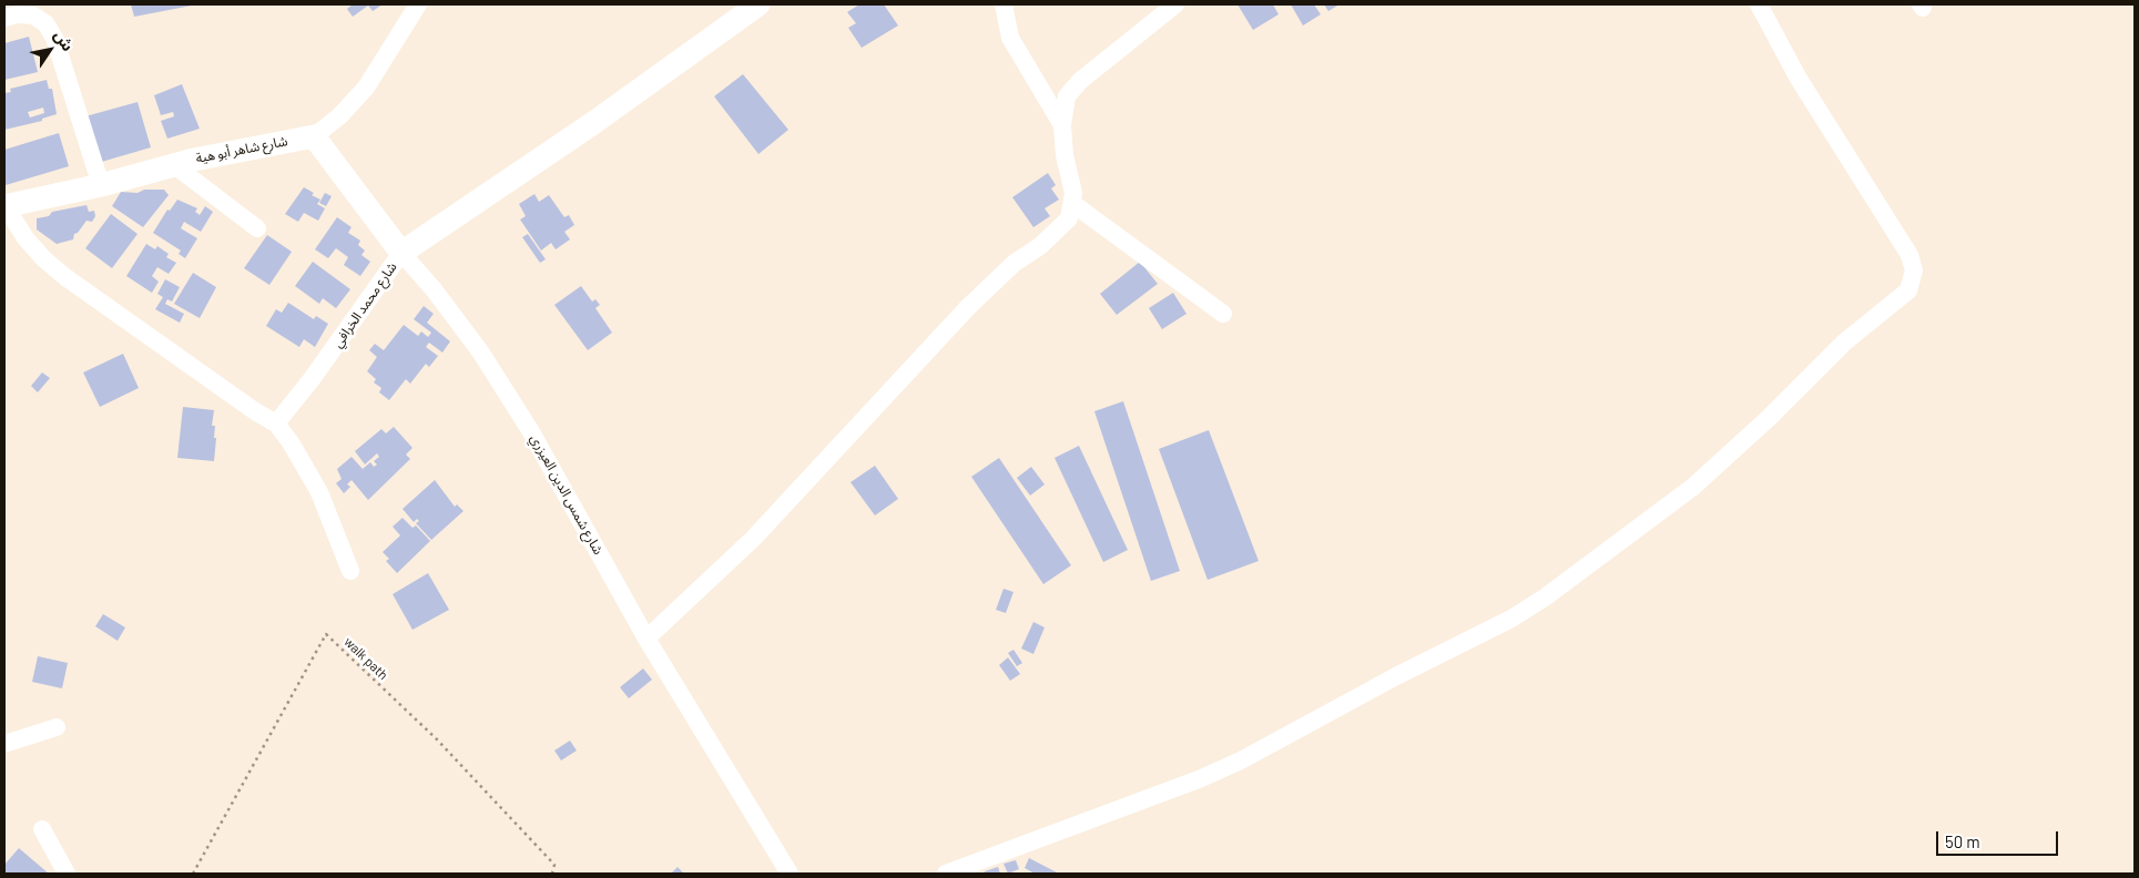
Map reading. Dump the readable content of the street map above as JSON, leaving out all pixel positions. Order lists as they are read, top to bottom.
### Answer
{
  "streets": {
    "street": ["شارع شاهر أبو هية", "شارع محمد الخرافي", "شارع شمس الدين العيزري"],
    "path": ["walk path"]
  },
  "crossings": [
    ["شارع شاهر أبو هية", "شارع شمس الدين العيزري"],
    ["شارع محمد الخرافي", "شارع شمس الدين العيزري"]
  ],
  "scale_bar": "50 m",
  "north": "top right"
}
